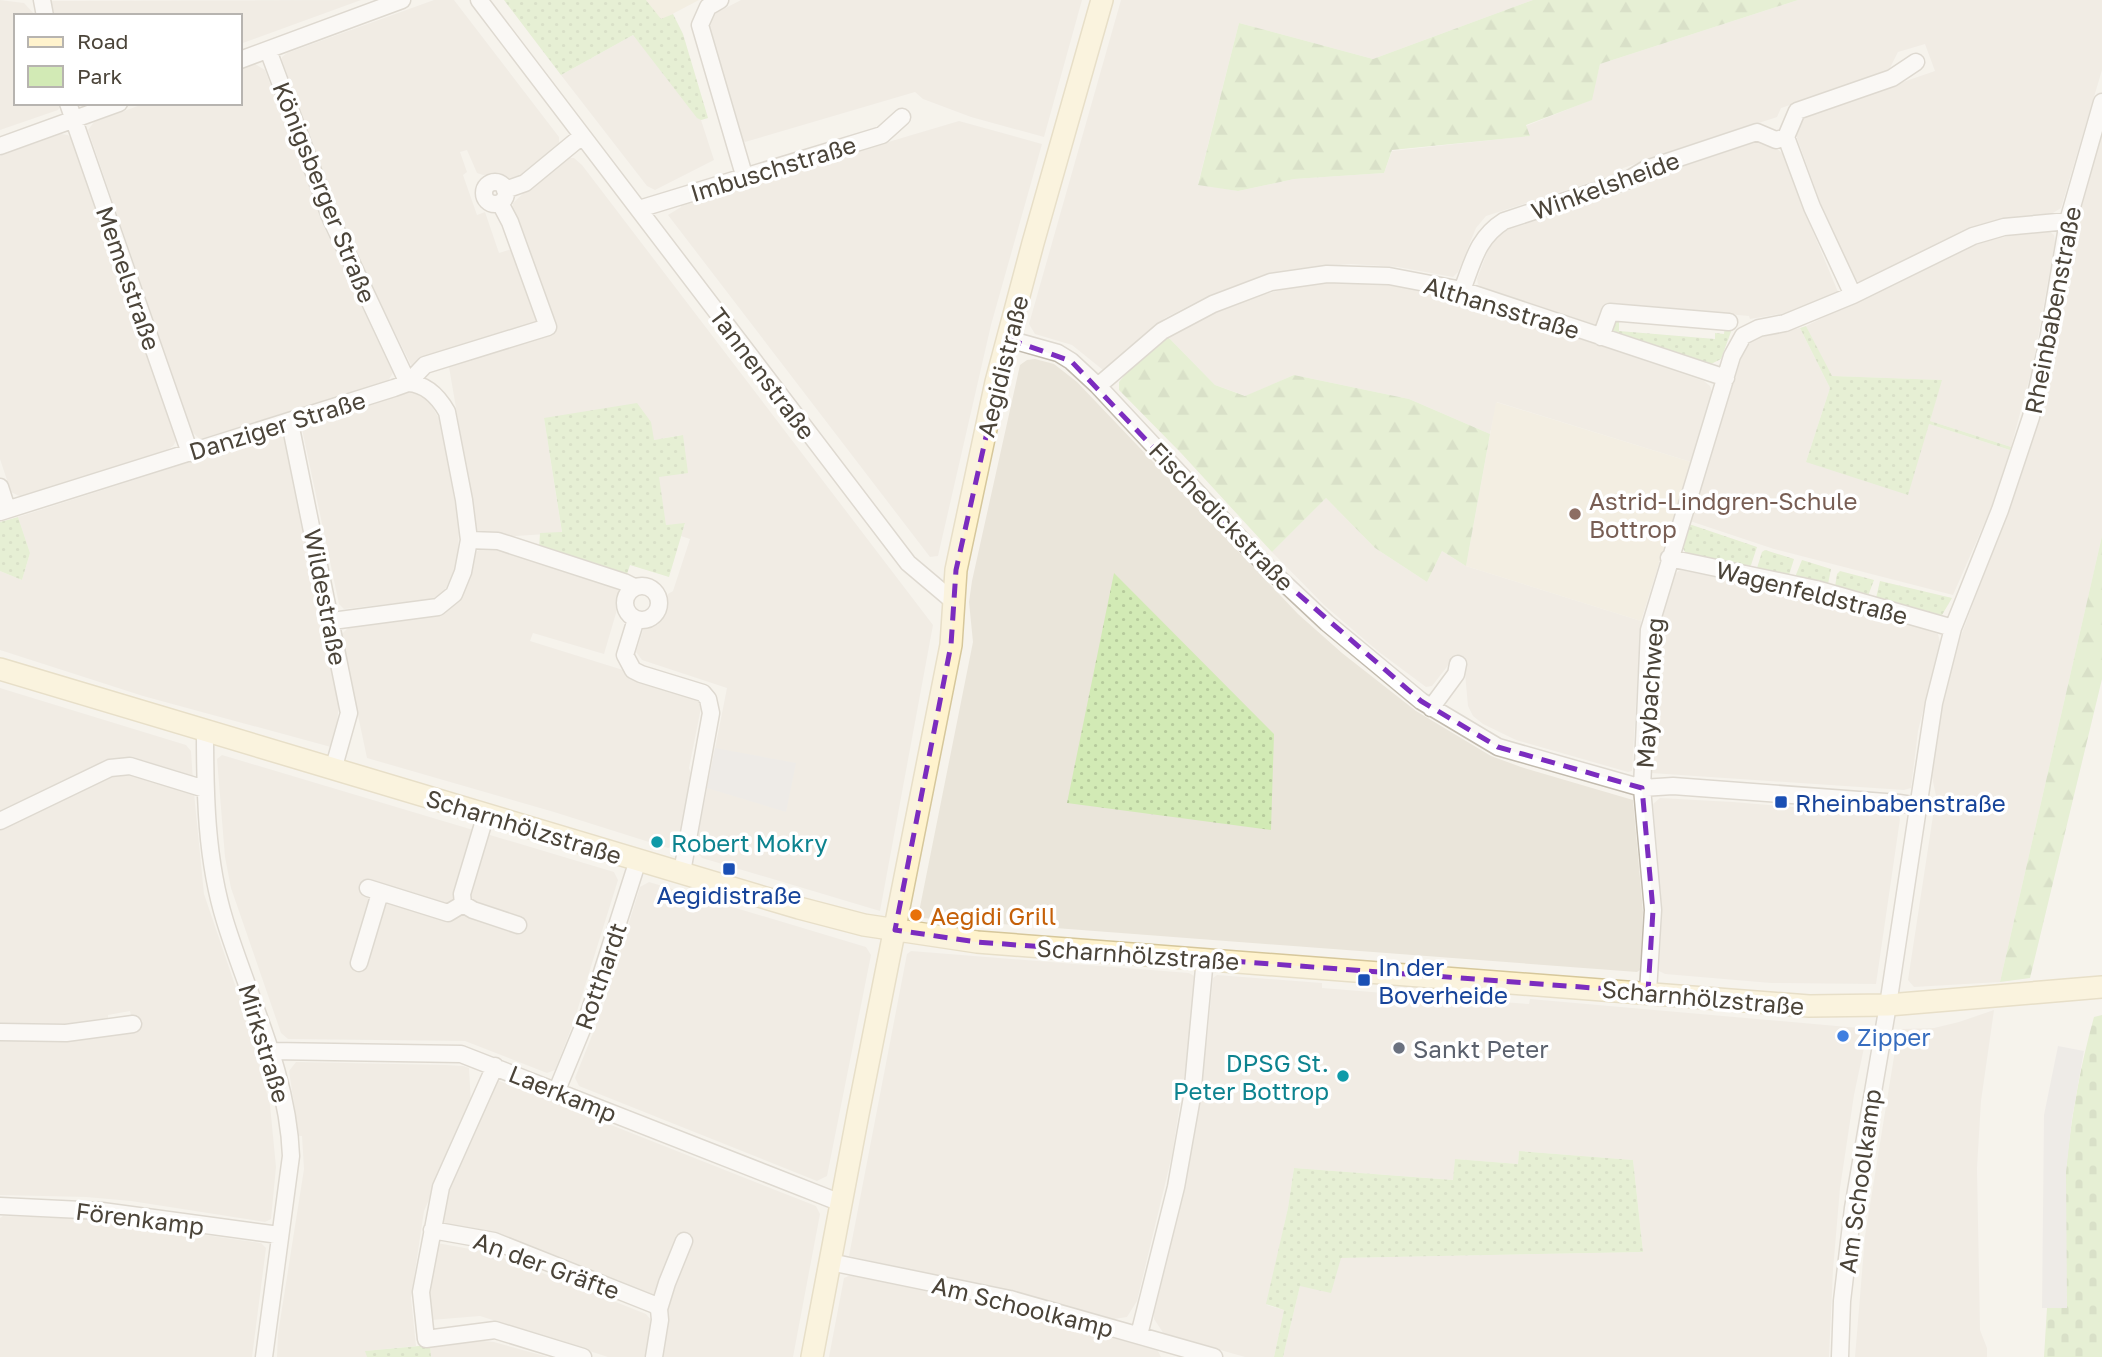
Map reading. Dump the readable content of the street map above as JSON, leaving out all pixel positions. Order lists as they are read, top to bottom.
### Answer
{
  "streets": {
    "main road": ["Aegidistraße", "Scharnhölzstraße"],
    "street": [
      "Imbuschstraße",
      "Winkelsheide",
      "Königsberger Straße",
      "Memelstraße",
      "Althansstraße",
      "Rheinbabenstraße",
      "Tannenstraße",
      "Danziger Straße",
      "Fischedickstraße",
      "Wagenfeldstraße",
      "Wildestraße",
      "Maybachweg",
      "Rotthardt",
      "Mirkstraße",
      "Laerkamp",
      "Am Schoolkamp",
      "Förenkamp",
      "An der Gräfte"
    ]
  },
  "crossings": [
    ["Imbuschstraße", "Tannenstraße"],
    ["Winkelsheide", "Althansstraße"],
    ["Königsberger Straße", "Danziger Straße"],
    ["Memelstraße", "Danziger Straße"],
    ["Althansstraße", "Fischedickstraße"],
    ["Althansstraße", "Maybachweg"],
    ["Rheinbabenstraße", "Fischedickstraße"],
    ["Rheinbabenstraße", "Wagenfeldstraße"],
    ["Rheinbabenstraße", "Maybachweg"],
    ["Rheinbabenstraße", "Scharnhölzstraße"],
    ["Rheinbabenstraße", "Am Schoolkamp"],
    ["Aegidistraße", "Tannenstraße"],
    ["Aegidistraße", "Fischedickstraße"],
    ["Aegidistraße", "Scharnhölzstraße"],
    ["Aegidistraße", "Laerkamp"],
    ["Aegidistraße", "Am Schoolkamp"],
    ["Tannenstraße", "Danziger Straße"],
    ["Danziger Straße", "Wildestraße"],
    ["Fischedickstraße", "Maybachweg"],
    ["Wagenfeldstraße", "Maybachweg"],
    ["Wildestraße", "Scharnhölzstraße"],
    ["Maybachweg", "Scharnhölzstraße"],
    ["Scharnhölzstraße", "Rotthardt"],
    ["Scharnhölzstraße", "Mirkstraße"],
    ["Scharnhölzstraße", "Am Schoolkamp"],
    ["Rotthardt", "Laerkamp"],
    ["Mirkstraße", "Laerkamp"],
    ["Mirkstraße", "Förenkamp"]
  ],
  "places": {
    "other": [
      "Astrid-Lindgren-Schule Bottrop",
      "Robert Mokry",
      "Aegidi Grill",
      "Zipper",
      "Sankt Peter",
      "DPSG St. Peter Bottrop"
    ],
    "transit": ["Rheinbabenstraße", "Aegidistraße", "In der Boverheide"]
  },
  "legend": ["Road", "Park"]
}
